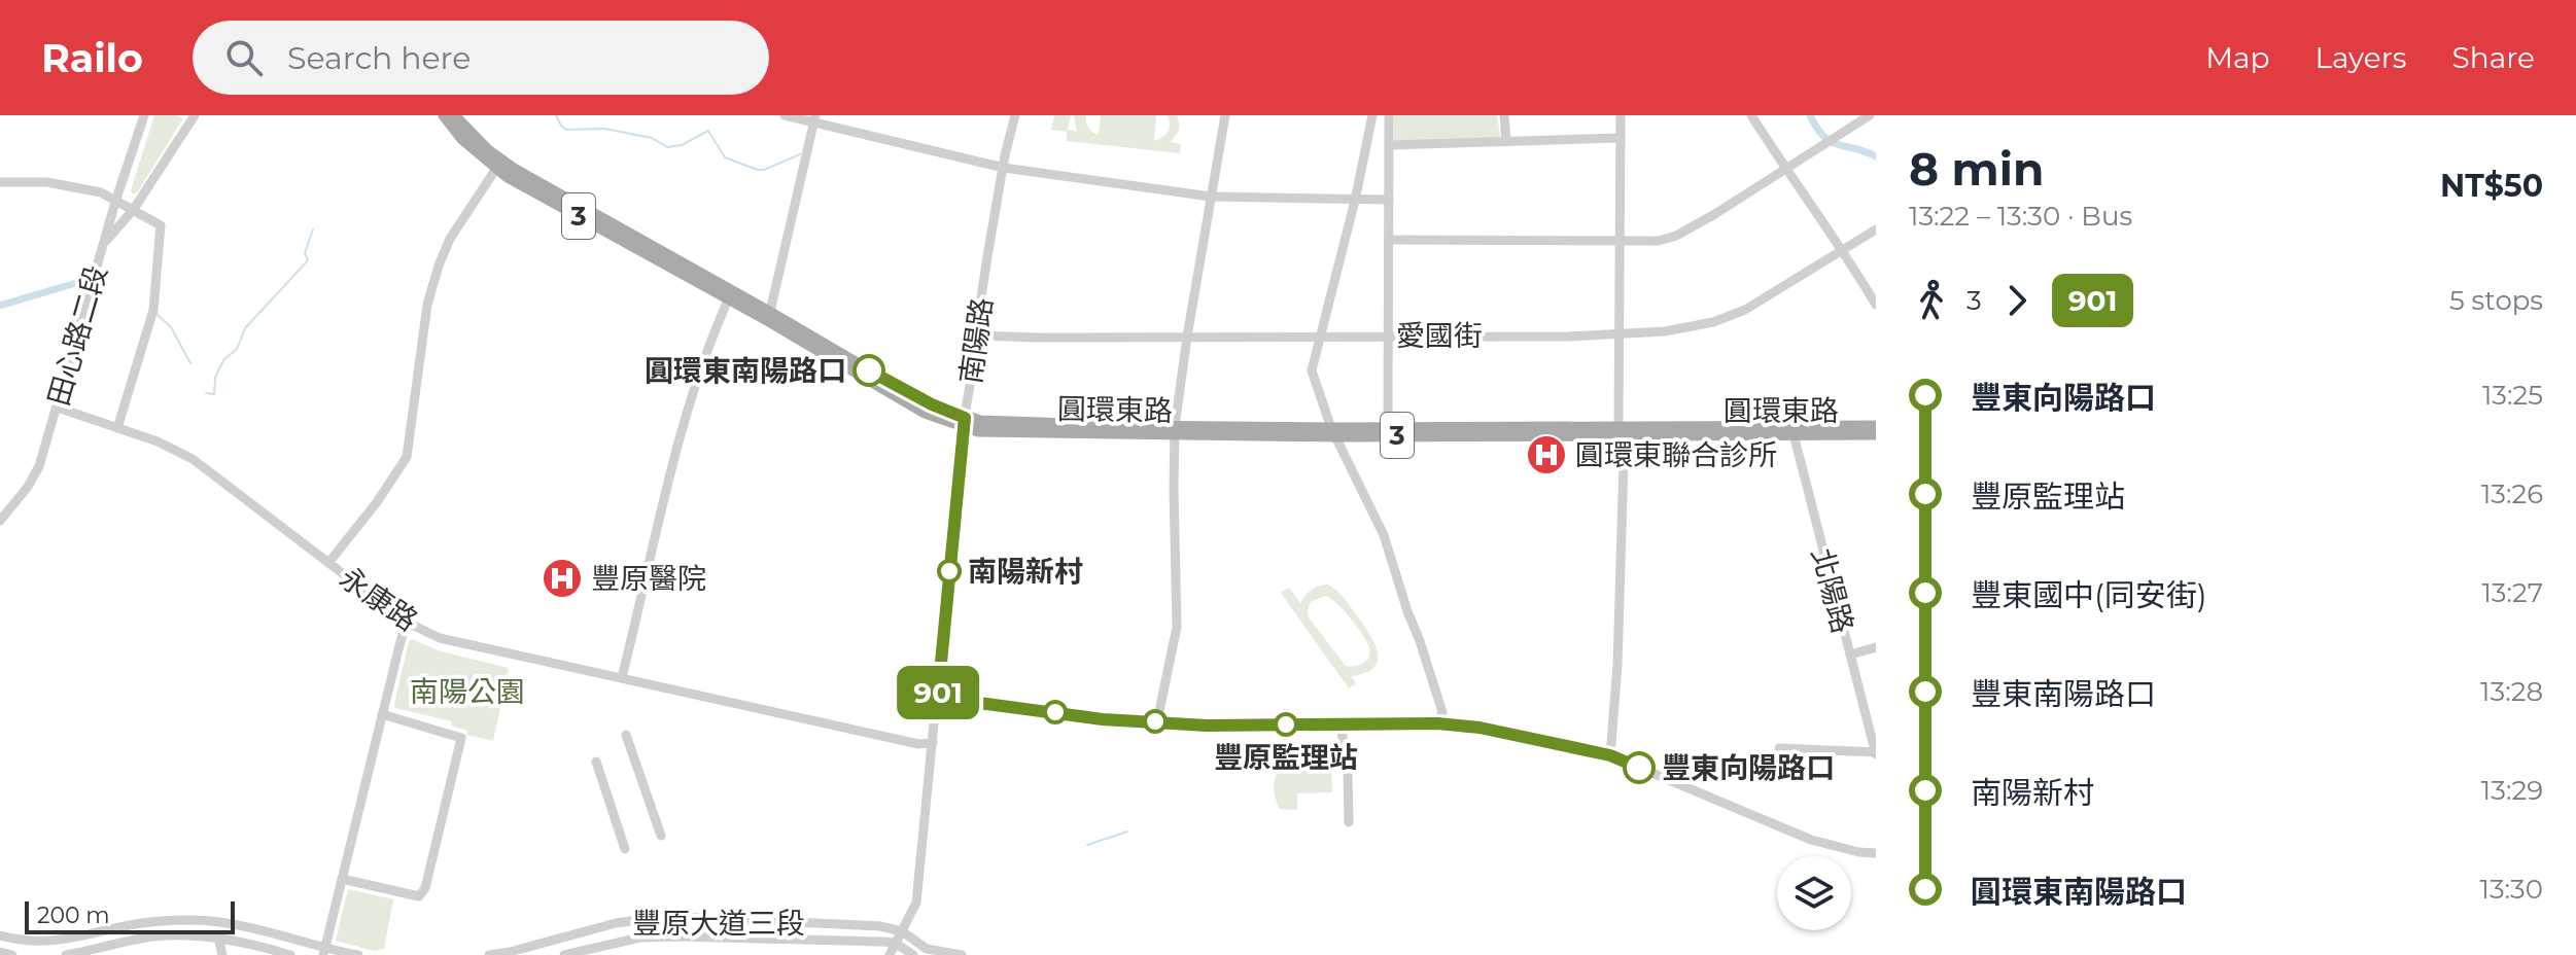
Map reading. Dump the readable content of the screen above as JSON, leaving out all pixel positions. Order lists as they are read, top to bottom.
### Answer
{
  "streets": {
    "main road": ["3", "圓環東路"],
    "street": [
      "田心路二段",
      "愛國街",
      "南陽路",
      "北陽路",
      "永康路",
      "豐原大道三段"
    ]
  },
  "crossings": [
    ["田心路二段", "永康路"],
    ["愛國街", "南陽路"],
    ["南陽路", "圓環東路"],
    ["南陽路", "永康路"],
    ["南陽路", "豐原大道三段"],
    ["圓環東路", "北陽路"]
  ],
  "parks": ["南陽公園"],
  "places": {
    "other": [
      "圓環東南陽路口",
      "南陽新村",
      "豐原監理站",
      "豐東向陽路口"
    ],
    "hospital": ["圓環東聯合診所", "豐原醫院"]
  },
  "lines": ["bus line 901"],
  "scale_bar": "200 m",
  "page": {
    "header": "Railo",
    "search": "Search here",
    "nav": ["Map", "Layers", "Share"],
    "on_map": "901",
    "heading": ["8 min", "13:22 – 13:30 · Bus", "NT$50"],
    "legs": ["3", "901", "5 stops"],
    "list": [
      {
        "name": "豐東向陽路口",
        "value": "13:25"
      },
      {
        "name": "豐原監理站",
        "value": "13:26"
      },
      {
        "name": "豐東國中(同安街)",
        "value": "13:27"
      },
      {
        "name": "豐東南陽路口",
        "value": "13:28"
      },
      {
        "name": "南陽新村",
        "value": "13:29"
      },
      {
        "name": "圓環東南陽路口",
        "value": "13:30"
      }
    ],
    "scale": "200 m"
  }
}
